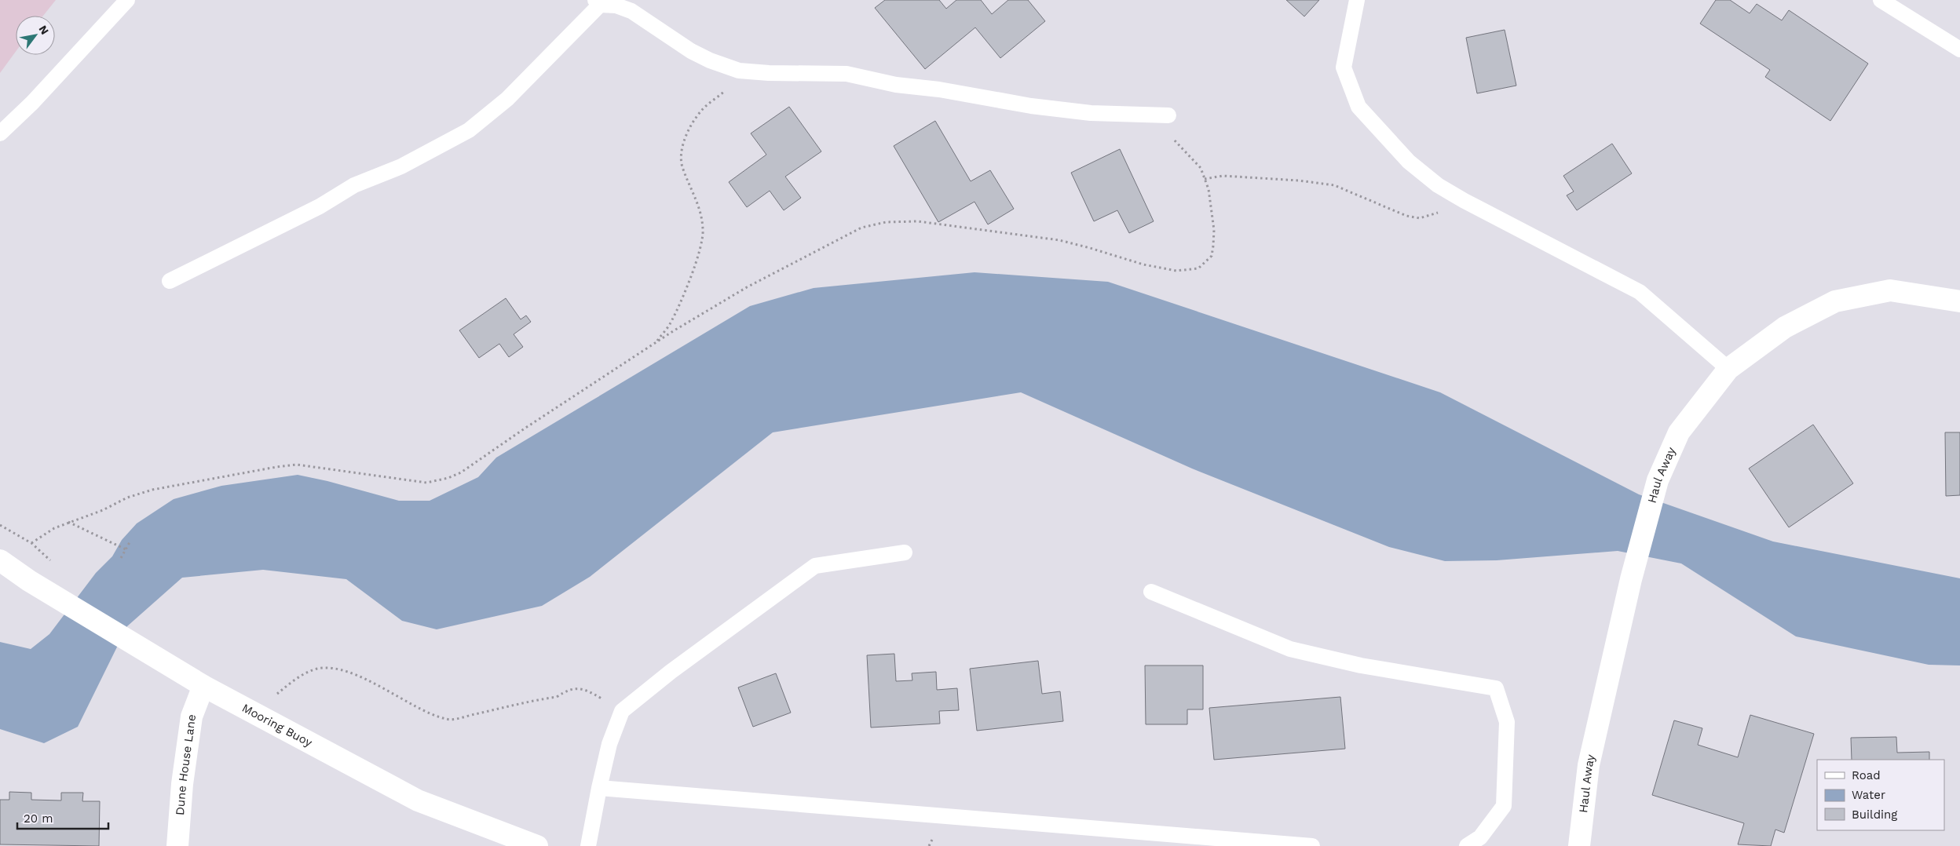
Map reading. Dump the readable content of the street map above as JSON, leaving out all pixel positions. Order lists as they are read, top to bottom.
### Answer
{
  "streets": {
    "street": ["Haul Away", "Mooring Buoy", "Dune House Lane"]
  },
  "crossings": [
    ["Mooring Buoy", "Dune House Lane"]
  ],
  "legend": ["Road", "Water", "Building"],
  "scale_bar": "20 m",
  "north": "top right"
}
